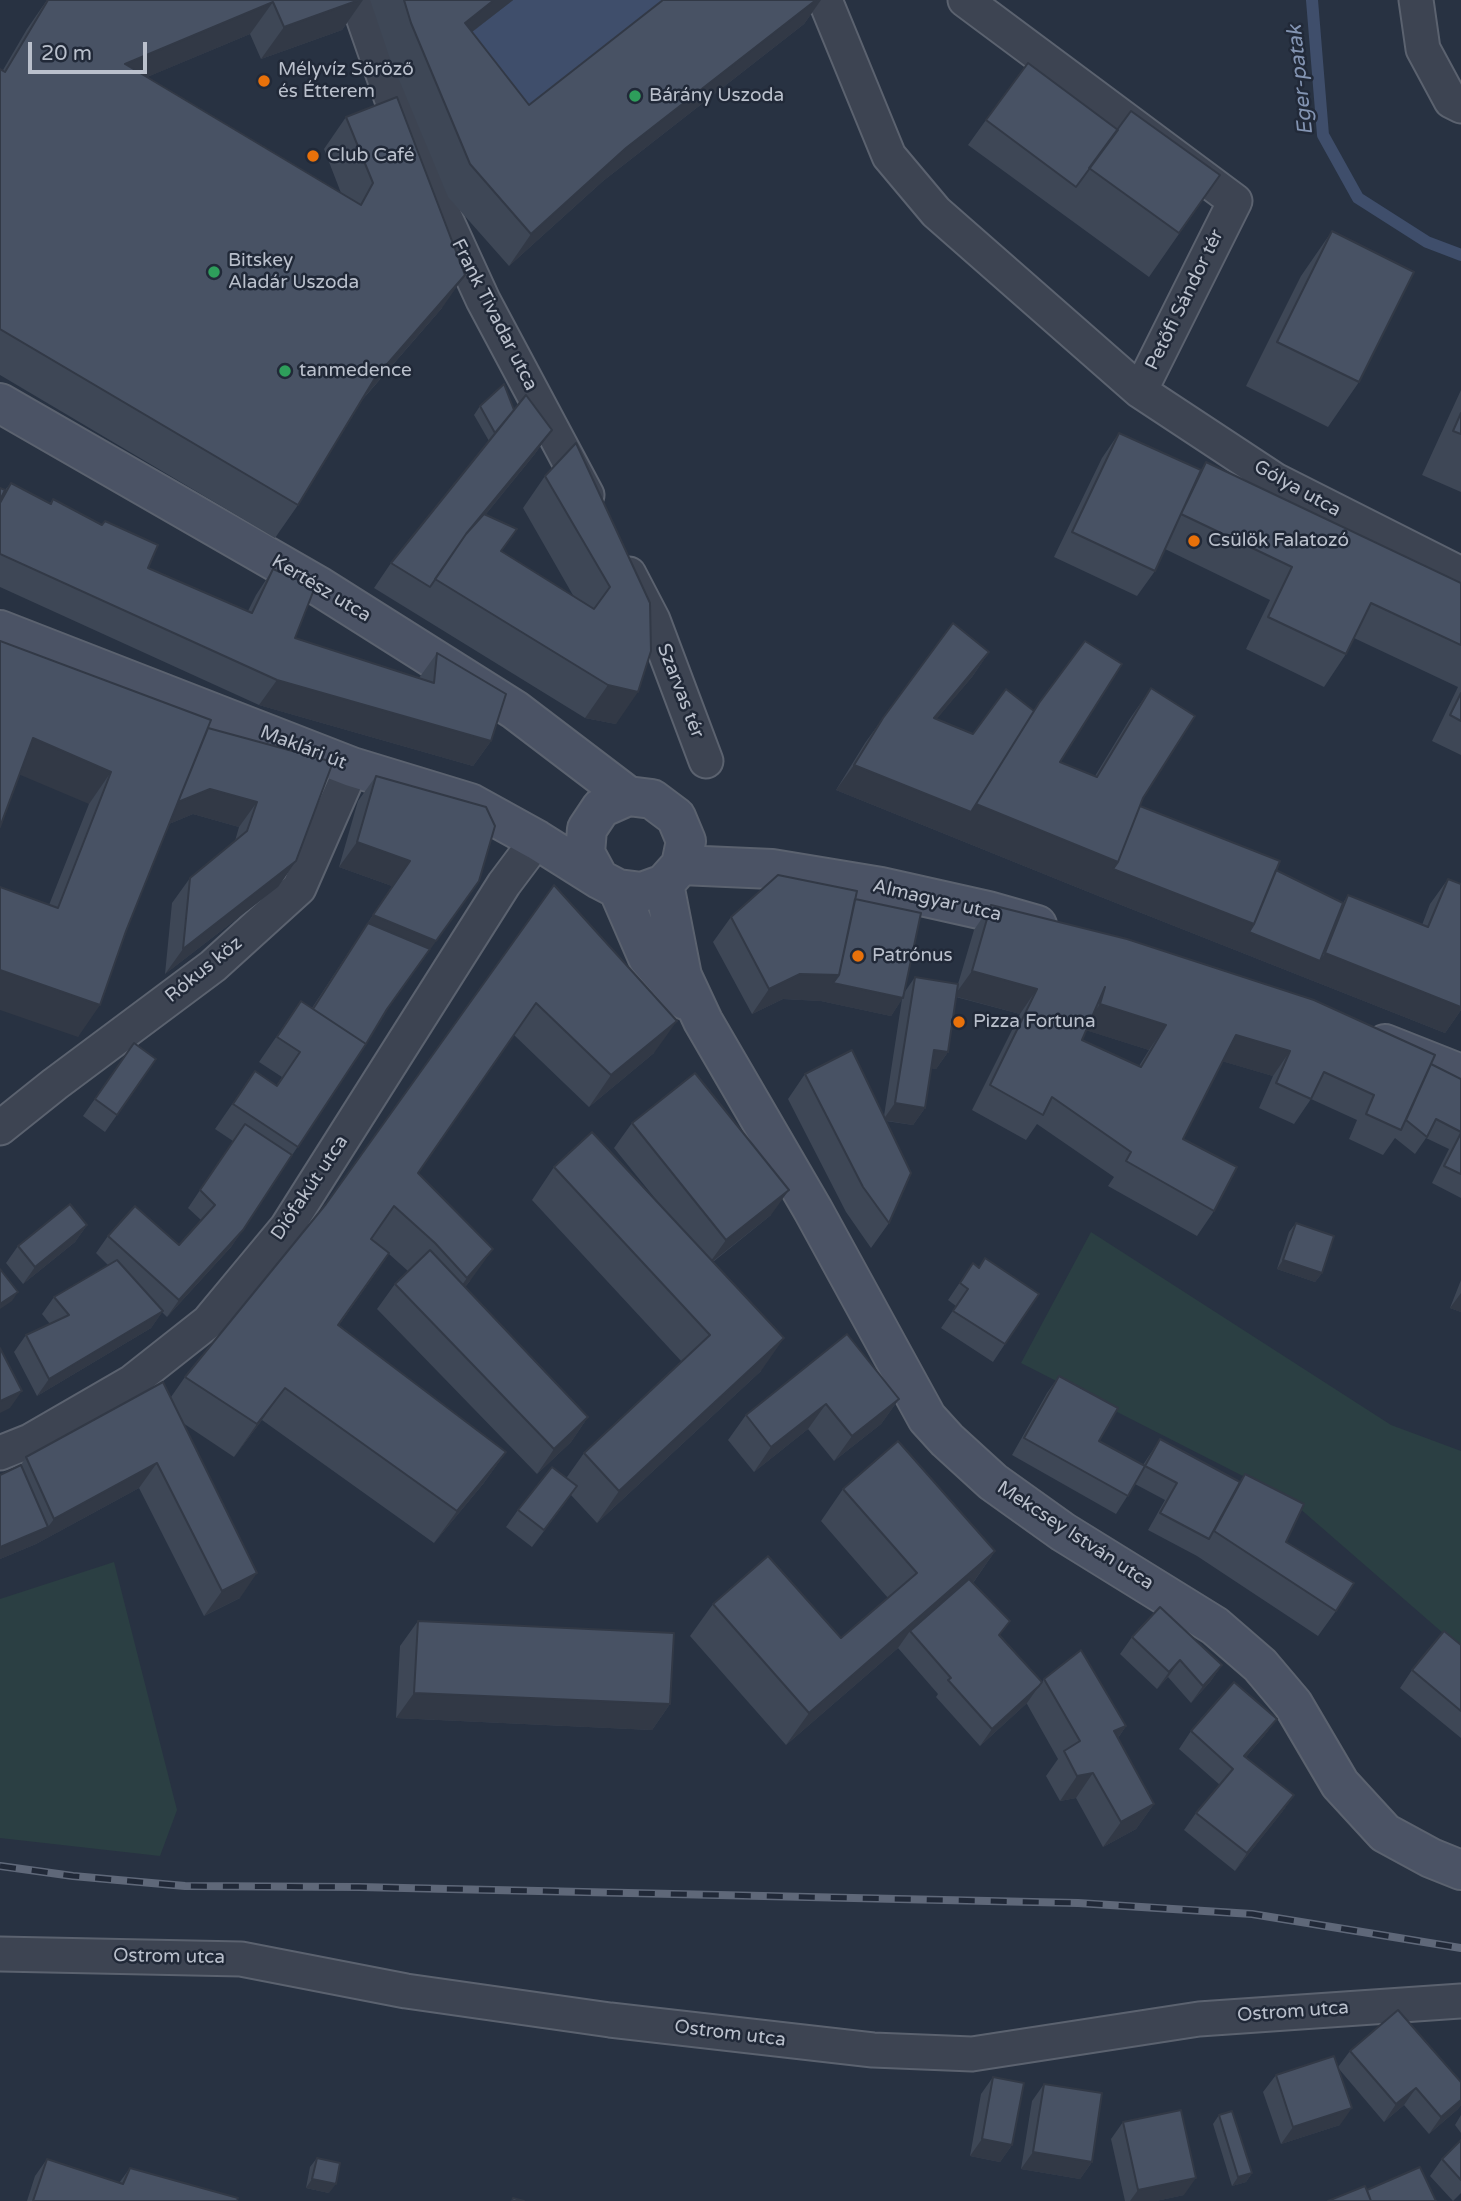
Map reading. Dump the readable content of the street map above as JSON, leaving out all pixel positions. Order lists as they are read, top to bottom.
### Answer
{
  "streets": {
    "street": [
      "Petőfi Sándor tér",
      "Frank Tivadar utca",
      "Gólya utca",
      "Kertész utca",
      "Szarvas tér",
      "Maklári út",
      "Almagyar utca",
      "Rókus köz",
      "Diófakút utca",
      "Mekcsey István utca",
      "Ostrom utca"
    ]
  },
  "crossings": [
    ["Petőfi Sándor tér", "Gólya utca"],
    ["Frank Tivadar utca", "Szarvas tér"],
    ["Kertész utca", "Maklári út"],
    ["Kertész utca", "Almagyar utca"],
    ["Kertész utca", "Mekcsey István utca"],
    ["Maklári út", "Almagyar utca"],
    ["Maklári út", "Rókus köz"],
    ["Maklári út", "Diófakút utca"],
    ["Maklári út", "Mekcsey István utca"],
    ["Almagyar utca", "Mekcsey István utca"]
  ],
  "water": ["Eger-patak"],
  "places": [
    "Mélyvíz Söröző és Étterem",
    "Bárány Uszoda",
    "Club Café",
    "Bitskey Aladár Uszoda",
    "tanmedence",
    "Csülök Falatozó",
    "Patrónus",
    "Pizza Fortuna"
  ],
  "scale_bar": "20 m"
}
